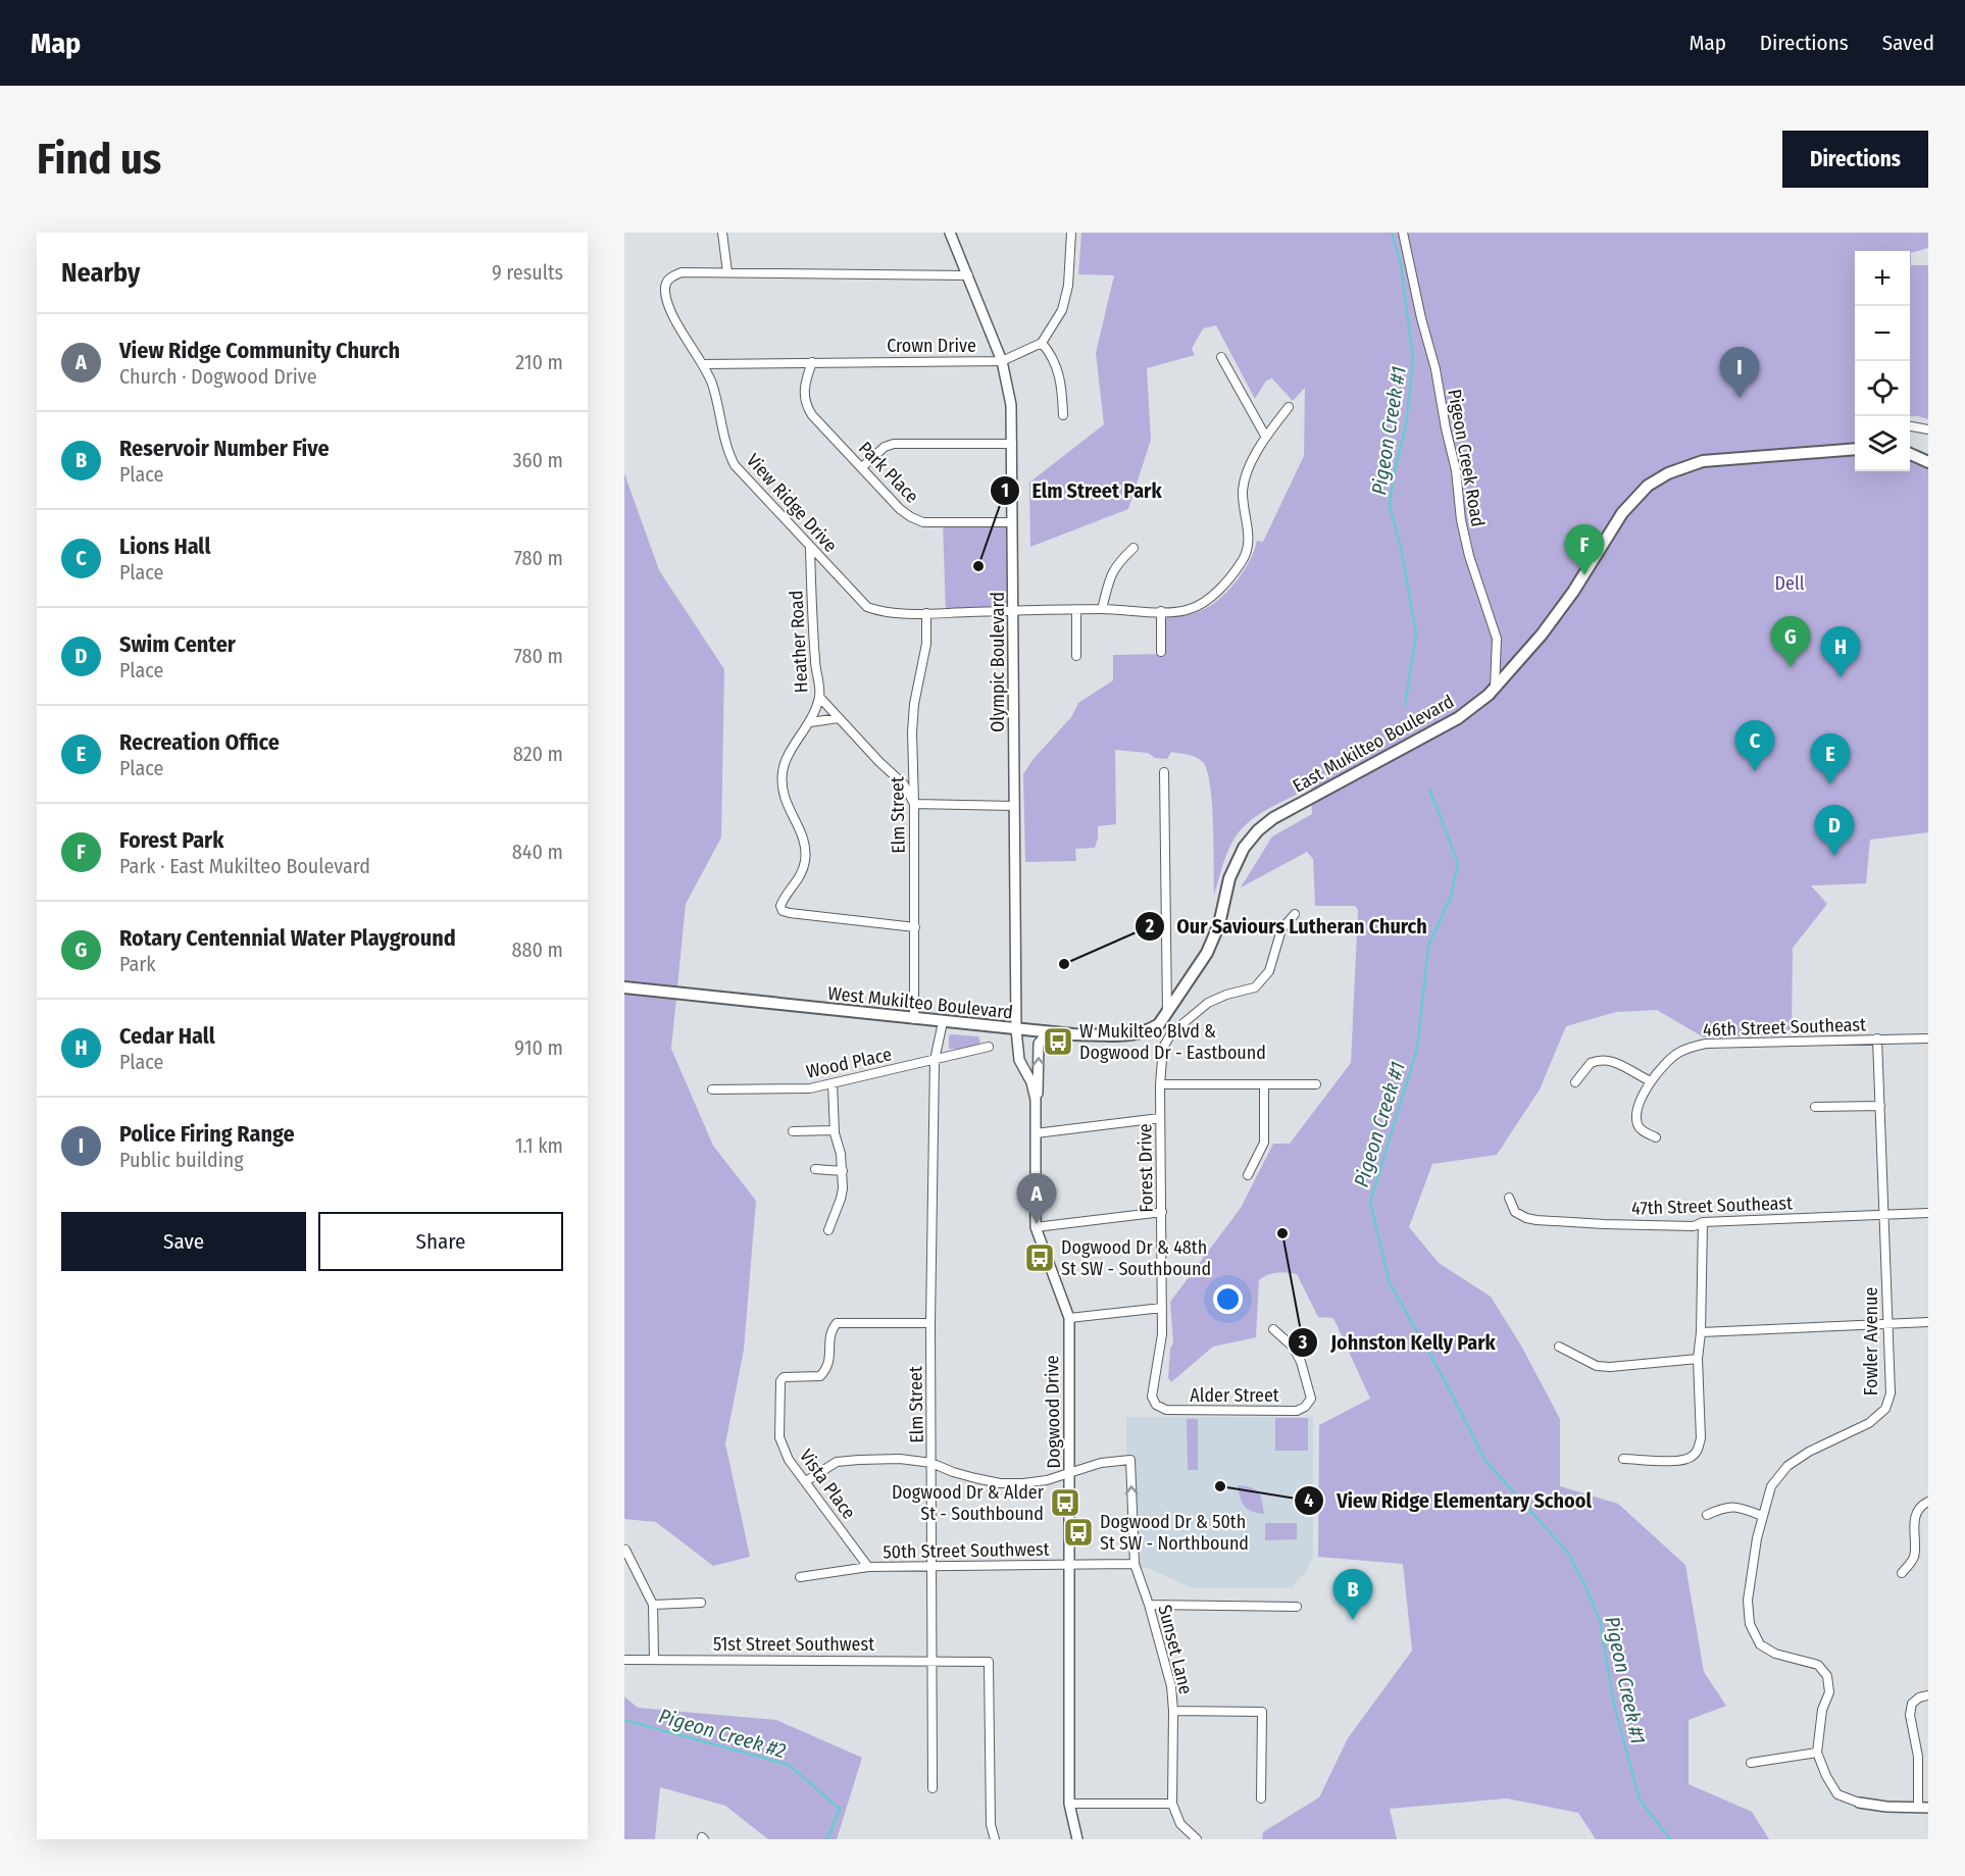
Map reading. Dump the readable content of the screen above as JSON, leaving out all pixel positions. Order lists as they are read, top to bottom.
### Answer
{
  "streets": {
    "main road": ["East Mukilteo Boulevard", "West Mukilteo Boulevard"],
    "street": [
      "Crown Drive",
      "Pigeon Creek Road",
      "Park Place",
      "View Ridge Drive",
      "Heather Road",
      "Olympic Boulevard",
      "Elm Street",
      "46th Street Southeast",
      "Wood Place",
      "Forest Drive",
      "47th Street Southeast",
      "Fowler Avenue",
      "Alder Street",
      "Dogwood Drive",
      "Vista Place",
      "50th Street Southwest",
      "51st Street Southwest",
      "Sunset Lane"
    ]
  },
  "crossings": [
    ["Crown Drive", "Park Place"],
    ["Crown Drive", "View Ridge Drive"],
    ["Crown Drive", "Olympic Boulevard"],
    ["Pigeon Creek Road", "East Mukilteo Boulevard"],
    ["Park Place", "Olympic Boulevard"],
    ["View Ridge Drive", "Heather Road"],
    ["View Ridge Drive", "Olympic Boulevard"],
    ["View Ridge Drive", "Elm Street"],
    ["Heather Road", "Elm Street"],
    ["Olympic Boulevard", "West Mukilteo Boulevard"],
    ["Olympic Boulevard", "Dogwood Drive"],
    ["East Mukilteo Boulevard", "West Mukilteo Boulevard"],
    ["Elm Street", "West Mukilteo Boulevard"],
    ["Elm Street", "Wood Place"],
    ["Elm Street", "Vista Place"],
    ["Elm Street", "50th Street Southwest"],
    ["Elm Street", "51st Street Southwest"],
    ["West Mukilteo Boulevard", "Dogwood Drive"],
    ["46th Street Southeast", "Fowler Avenue"],
    ["Forest Drive", "Alder Street"],
    ["47th Street Southeast", "Fowler Avenue"],
    ["Dogwood Drive", "50th Street Southwest"],
    ["Dogwood Drive", "Sunset Lane"],
    ["Vista Place", "50th Street Southwest"],
    ["50th Street Southwest", "Sunset Lane"]
  ],
  "water": ["Pigeon Creek #1", "Pigeon Creek #2"],
  "parks": ["Dell"],
  "places": {
    "other": [
      "Elm Street Park",
      "Our Saviours Lutheran Church",
      "Johnston Kelly Park",
      "View Ridge Elementary School"
    ],
    "bus stop": [
      "W Mukilteo Blvd & Dogwood Dr - Eastbound",
      "Dogwood Dr & 48th St SW - Southbound",
      "Dogwood Dr & Alder St - Southbound",
      "Dogwood Dr & 50th St SW - Northbound"
    ]
  },
  "page": {
    "header": "Map",
    "nav": ["Map", "Directions", "Saved"],
    "buttons": [
      "Directions",
      ["Save", "Share"]
    ],
    "title": "Find us",
    "heading": ["Nearby", "9 results"],
    "map_buttons": ["+", "−"],
    "list": [
      {
        "mark": "A",
        "name": "View Ridge Community Church",
        "note": "Church · Dogwood Drive",
        "value": "210 m"
      },
      {
        "mark": "B",
        "name": "Reservoir Number Five",
        "note": "Place",
        "value": "360 m"
      },
      {
        "mark": "C",
        "name": "Lions Hall",
        "note": "Place",
        "value": "780 m"
      },
      {
        "mark": "D",
        "name": "Swim Center",
        "note": "Place",
        "value": "780 m"
      },
      {
        "mark": "E",
        "name": "Recreation Office",
        "note": "Place",
        "value": "820 m"
      },
      {
        "mark": "F",
        "name": "Forest Park",
        "note": "Park · East Mukilteo Boulevard",
        "value": "840 m"
      },
      {
        "mark": "G",
        "name": "Rotary Centennial Water Playground",
        "note": "Park",
        "value": "880 m"
      },
      {
        "mark": "H",
        "name": "Cedar Hall",
        "note": "Place",
        "value": "910 m"
      },
      {
        "mark": "I",
        "name": "Police Firing Range",
        "note": "Public building",
        "value": "1.1 km"
      }
    ],
    "pins": [
      "I",
      "F",
      "G",
      "H",
      "C",
      "E",
      "D",
      "A",
      "B"
    ]
  }
}
